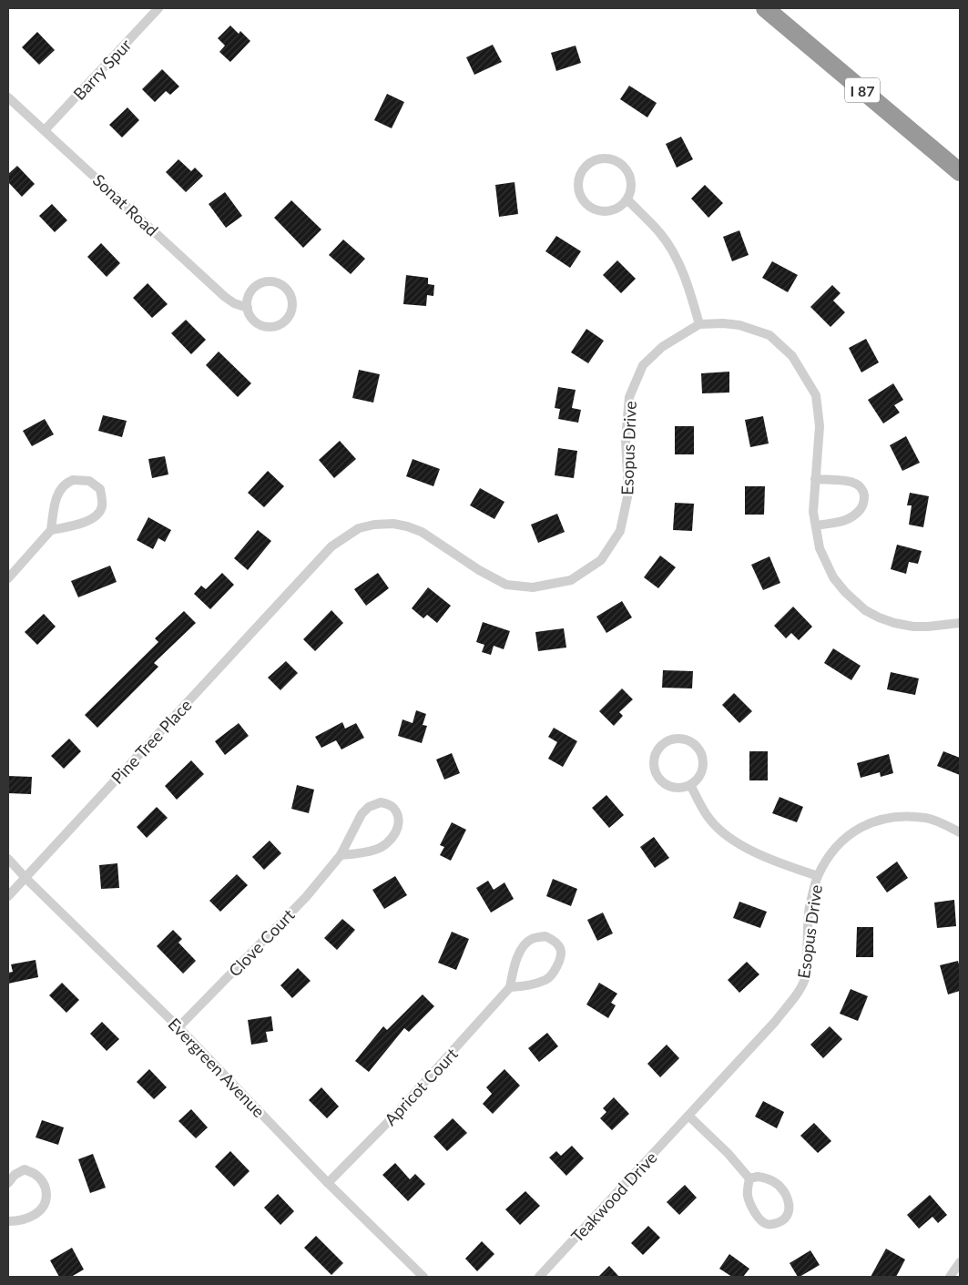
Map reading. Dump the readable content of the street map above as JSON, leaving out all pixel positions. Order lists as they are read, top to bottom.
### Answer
{
  "streets": {
    "highway": ["I 87"],
    "street": [
      "Barry Spur",
      "Sonat Road",
      "Esopus Drive",
      "Pine Tree Place",
      "Clove Court",
      "Evergreen Avenue",
      "Apricot Court",
      "Teakwood Drive"
    ]
  },
  "crossings": [
    ["Barry Spur", "Sonat Road"],
    ["Esopus Drive", "Pine Tree Place"],
    ["Esopus Drive", "Teakwood Drive"],
    ["Pine Tree Place", "Evergreen Avenue"],
    ["Clove Court", "Evergreen Avenue"],
    ["Evergreen Avenue", "Apricot Court"]
  ]
}
